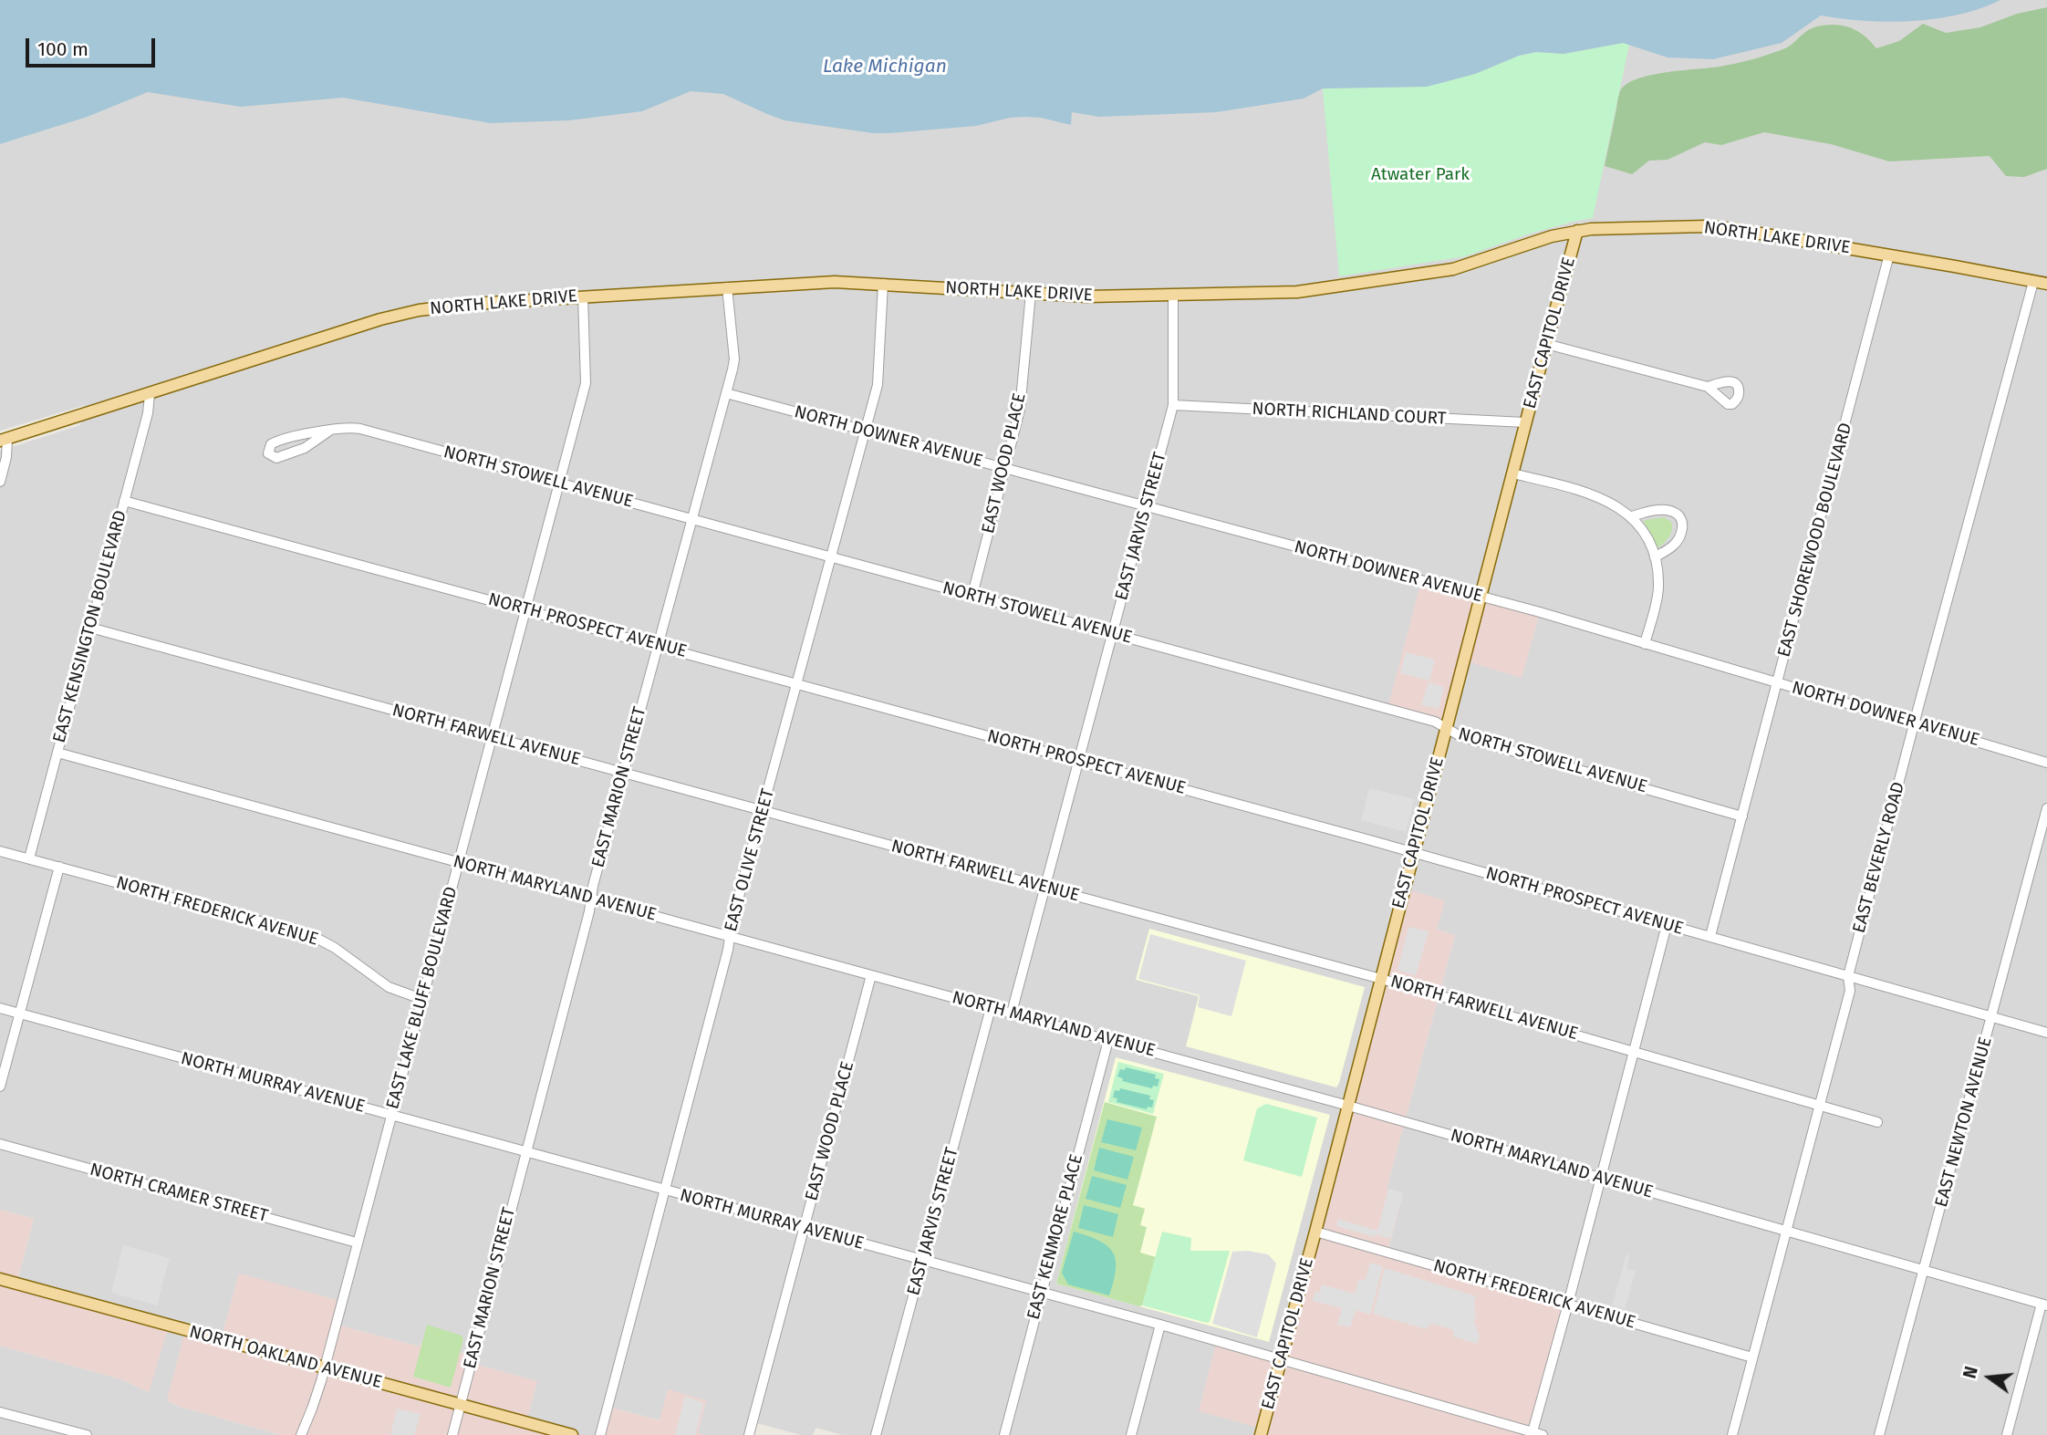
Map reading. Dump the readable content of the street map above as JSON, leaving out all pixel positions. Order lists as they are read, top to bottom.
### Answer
{
  "streets": {
    "main road": ["NORTH LAKE DRIVE", "EAST CAPITOL DRIVE", "NORTH OAKLAND AVENUE"],
    "street": [
      "NORTH RICHLAND COURT",
      "NORTH DOWNER AVENUE",
      "EAST WOOD PLACE",
      "NORTH STOWELL AVENUE",
      "EAST JARVIS STREET",
      "EAST SHOREWOOD BOULEVARD",
      "NORTH PROSPECT AVENUE",
      "EAST KENSINGTON BOULEVARD",
      "NORTH FARWELL AVENUE",
      "EAST MARION STREET",
      "EAST BEVERLY ROAD",
      "EAST OLIVE STREET",
      "NORTH MARYLAND AVENUE",
      "NORTH FREDERICK AVENUE",
      "EAST LAKE BLUFF BOULEVARD",
      "NORTH MURRAY AVENUE",
      "EAST NEWTON AVENUE",
      "NORTH CRAMER STREET",
      "EAST KENMORE PLACE"
    ]
  },
  "crossings": [
    ["NORTH LAKE DRIVE", "EAST CAPITOL DRIVE"],
    ["NORTH LAKE DRIVE", "EAST WOOD PLACE"],
    ["NORTH LAKE DRIVE", "EAST JARVIS STREET"],
    ["NORTH LAKE DRIVE", "EAST SHOREWOOD BOULEVARD"],
    ["NORTH LAKE DRIVE", "EAST KENSINGTON BOULEVARD"],
    ["NORTH LAKE DRIVE", "EAST MARION STREET"],
    ["NORTH LAKE DRIVE", "EAST BEVERLY ROAD"],
    ["NORTH LAKE DRIVE", "EAST OLIVE STREET"],
    ["NORTH LAKE DRIVE", "EAST LAKE BLUFF BOULEVARD"],
    ["EAST CAPITOL DRIVE", "NORTH RICHLAND COURT"],
    ["EAST CAPITOL DRIVE", "NORTH DOWNER AVENUE"],
    ["EAST CAPITOL DRIVE", "NORTH STOWELL AVENUE"],
    ["EAST CAPITOL DRIVE", "NORTH PROSPECT AVENUE"],
    ["EAST CAPITOL DRIVE", "NORTH FARWELL AVENUE"],
    ["EAST CAPITOL DRIVE", "NORTH MARYLAND AVENUE"],
    ["EAST CAPITOL DRIVE", "NORTH FREDERICK AVENUE"],
    ["EAST CAPITOL DRIVE", "NORTH MURRAY AVENUE"],
    ["NORTH RICHLAND COURT", "EAST JARVIS STREET"],
    ["NORTH DOWNER AVENUE", "EAST WOOD PLACE"],
    ["NORTH DOWNER AVENUE", "EAST JARVIS STREET"],
    ["NORTH DOWNER AVENUE", "EAST SHOREWOOD BOULEVARD"],
    ["NORTH DOWNER AVENUE", "EAST MARION STREET"],
    ["NORTH DOWNER AVENUE", "EAST BEVERLY ROAD"],
    ["NORTH DOWNER AVENUE", "EAST OLIVE STREET"],
    ["EAST WOOD PLACE", "NORTH STOWELL AVENUE"],
    ["EAST WOOD PLACE", "NORTH MARYLAND AVENUE"],
    ["EAST WOOD PLACE", "NORTH MURRAY AVENUE"],
    ["NORTH STOWELL AVENUE", "EAST JARVIS STREET"],
    ["NORTH STOWELL AVENUE", "EAST SHOREWOOD BOULEVARD"],
    ["NORTH STOWELL AVENUE", "EAST MARION STREET"],
    ["NORTH STOWELL AVENUE", "EAST OLIVE STREET"],
    ["NORTH STOWELL AVENUE", "EAST LAKE BLUFF BOULEVARD"],
    ["EAST JARVIS STREET", "NORTH PROSPECT AVENUE"],
    ["EAST JARVIS STREET", "NORTH FARWELL AVENUE"],
    ["EAST JARVIS STREET", "NORTH MARYLAND AVENUE"],
    ["EAST JARVIS STREET", "NORTH MURRAY AVENUE"],
    ["EAST SHOREWOOD BOULEVARD", "NORTH PROSPECT AVENUE"],
    ["NORTH PROSPECT AVENUE", "EAST KENSINGTON BOULEVARD"],
    ["NORTH PROSPECT AVENUE", "EAST MARION STREET"],
    ["NORTH PROSPECT AVENUE", "EAST BEVERLY ROAD"],
    ["NORTH PROSPECT AVENUE", "EAST OLIVE STREET"],
    ["NORTH PROSPECT AVENUE", "EAST LAKE BLUFF BOULEVARD"],
    ["NORTH PROSPECT AVENUE", "EAST NEWTON AVENUE"],
    ["EAST KENSINGTON BOULEVARD", "NORTH FARWELL AVENUE"],
    ["EAST KENSINGTON BOULEVARD", "NORTH MARYLAND AVENUE"],
    ["EAST KENSINGTON BOULEVARD", "NORTH FREDERICK AVENUE"],
    ["NORTH FARWELL AVENUE", "EAST MARION STREET"],
    ["NORTH FARWELL AVENUE", "EAST BEVERLY ROAD"],
    ["NORTH FARWELL AVENUE", "EAST OLIVE STREET"],
    ["NORTH FARWELL AVENUE", "EAST LAKE BLUFF BOULEVARD"],
    ["EAST MARION STREET", "NORTH MARYLAND AVENUE"],
    ["EAST MARION STREET", "NORTH MURRAY AVENUE"],
    ["EAST MARION STREET", "NORTH OAKLAND AVENUE"],
    ["EAST BEVERLY ROAD", "NORTH MARYLAND AVENUE"],
    ["EAST BEVERLY ROAD", "NORTH FREDERICK AVENUE"],
    ["EAST OLIVE STREET", "NORTH MARYLAND AVENUE"],
    ["EAST OLIVE STREET", "NORTH MURRAY AVENUE"],
    ["NORTH MARYLAND AVENUE", "EAST LAKE BLUFF BOULEVARD"],
    ["NORTH MARYLAND AVENUE", "EAST NEWTON AVENUE"],
    ["NORTH MARYLAND AVENUE", "EAST KENMORE PLACE"],
    ["NORTH FREDERICK AVENUE", "EAST LAKE BLUFF BOULEVARD"],
    ["EAST LAKE BLUFF BOULEVARD", "NORTH MURRAY AVENUE"],
    ["EAST LAKE BLUFF BOULEVARD", "NORTH CRAMER STREET"],
    ["EAST LAKE BLUFF BOULEVARD", "NORTH OAKLAND AVENUE"],
    ["NORTH MURRAY AVENUE", "EAST KENMORE PLACE"]
  ],
  "water": ["Lake Michigan"],
  "parks": ["Atwater Park"],
  "scale_bar": "100 m",
  "north": "left"
}
